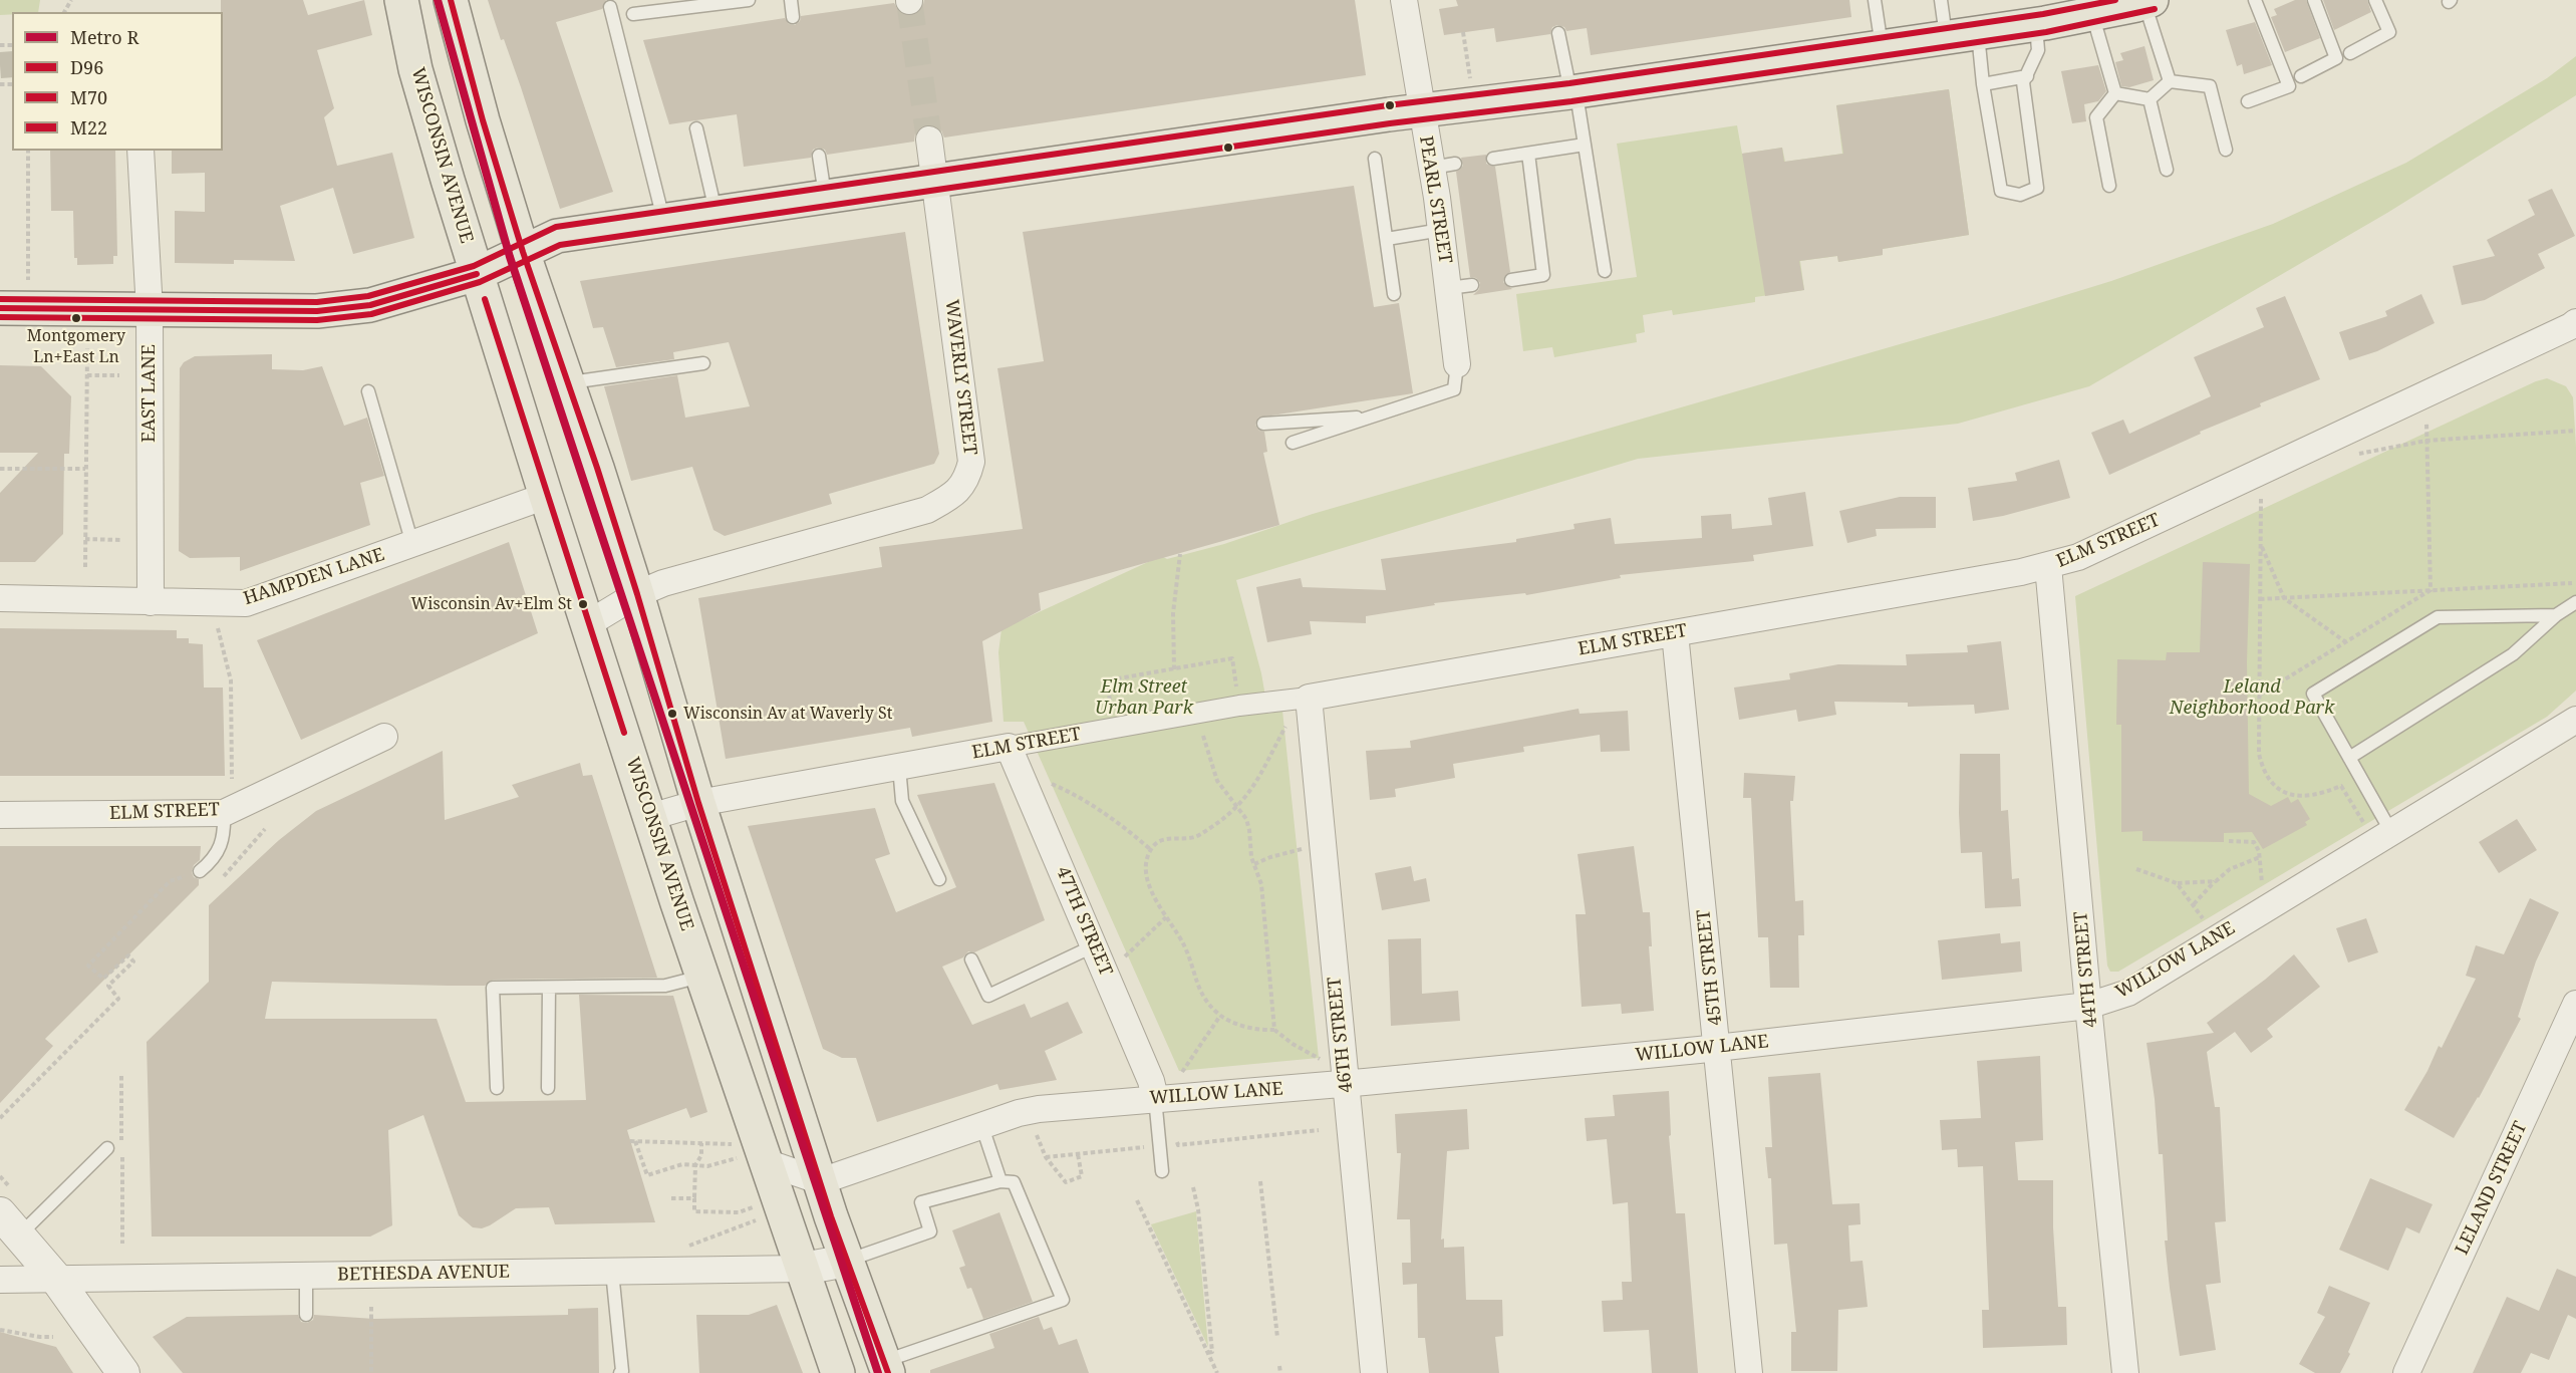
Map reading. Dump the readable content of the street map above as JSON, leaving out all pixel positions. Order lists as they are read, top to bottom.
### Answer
{
  "streets": {
    "main road": ["WISCONSIN AVENUE"],
    "street": [
      "PEARL STREET",
      "WAVERLY STREET",
      "EAST LANE",
      "ELM STREET",
      "HAMPDEN LANE",
      "47TH STREET",
      "WILLOW LANE",
      "45TH STREET",
      "44TH STREET",
      "46TH STREET",
      "LELAND STREET",
      "BETHESDA AVENUE"
    ]
  },
  "crossings": [
    ["WISCONSIN AVENUE", "ELM STREET"],
    ["WISCONSIN AVENUE", "HAMPDEN LANE"],
    ["WISCONSIN AVENUE", "BETHESDA AVENUE"],
    ["EAST LANE", "HAMPDEN LANE"],
    ["ELM STREET", "47TH STREET"],
    ["ELM STREET", "45TH STREET"],
    ["ELM STREET", "44TH STREET"],
    ["ELM STREET", "46TH STREET"],
    ["47TH STREET", "WILLOW LANE"],
    ["WILLOW LANE", "45TH STREET"],
    ["WILLOW LANE", "44TH STREET"],
    ["WILLOW LANE", "46TH STREET"]
  ],
  "parks": ["Elm Street Urban Park", "Leland Neighborhood Park"],
  "places": ["Montgomery Ln+East Ln", "Wisconsin Av+Elm St", "Wisconsin Av at Waverly St"],
  "lines": [
    "metro line R",
    "transit line D96",
    "transit line M22",
    "transit line M70"
  ],
  "legend": [
    "Metro R",
    "D96",
    "M70",
    "M22"
  ]
}
